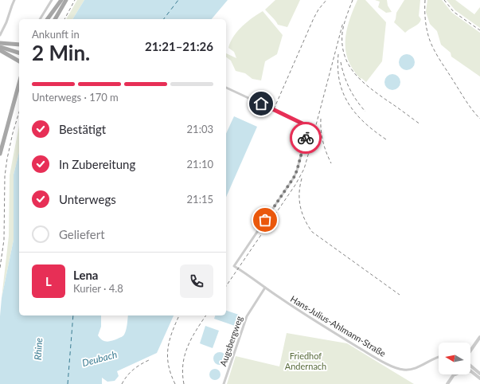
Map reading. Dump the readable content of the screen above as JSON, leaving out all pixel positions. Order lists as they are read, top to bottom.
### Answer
{
  "streets": {
    "street": ["Hans-Julius-Ahlmann-Straße", "Augsbergweg"]
  },
  "crossings": [
    ["Hans-Julius-Ahlmann-Straße", "Augsbergweg"]
  ],
  "water": ["Rhine", "Deubach"],
  "parks": ["Friedhof Andernach"],
  "north": "left",
  "page": {
    "heading": ["2 Min.", "Ankunft in", "21:21–21:26"],
    "panel": ["Lena", "Kurier · 4.8"],
    "bar": "Unterwegs · 170 m",
    "list": [
      ["Bestätigt", "21:03"],
      ["In Zubereitung", "21:10"],
      ["Unterwegs", "21:15"],
      "Geliefert"
    ],
    "round": "L"
  }
}
